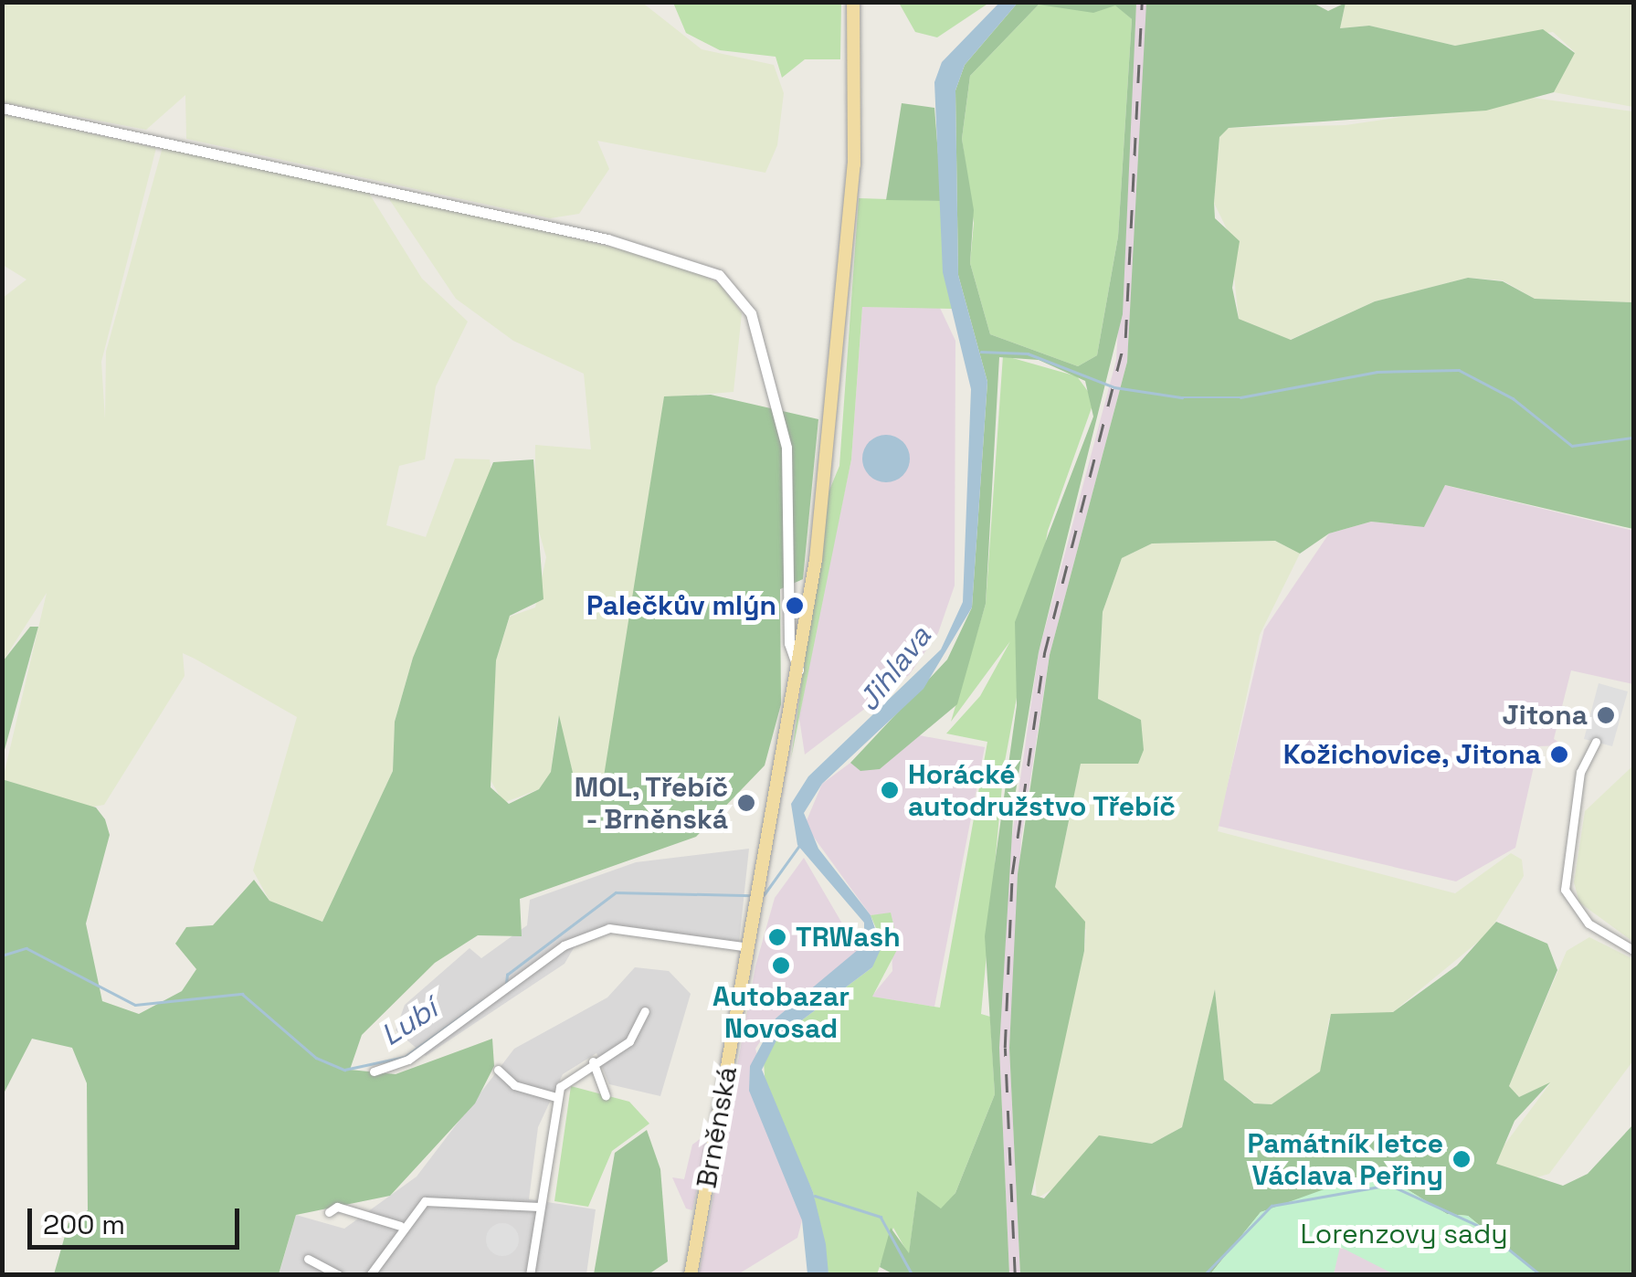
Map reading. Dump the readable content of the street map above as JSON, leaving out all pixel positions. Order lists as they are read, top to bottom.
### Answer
{
  "streets": {
    "main road": ["Brněnská"]
  },
  "water": ["Jihlava", "Lubí"],
  "parks": ["Lorenzovy sady"],
  "places": [
    "Palečkův mlýn",
    "Jitona",
    "Kožichovice, Jitona",
    "Horácké autodružstvo Třebíč",
    "MOL, Třebíč - Brněnská",
    "TRWash",
    "Autobazar Novosad",
    "Památník letce Václava Peřiny"
  ],
  "scale_bar": "200 m"
}
